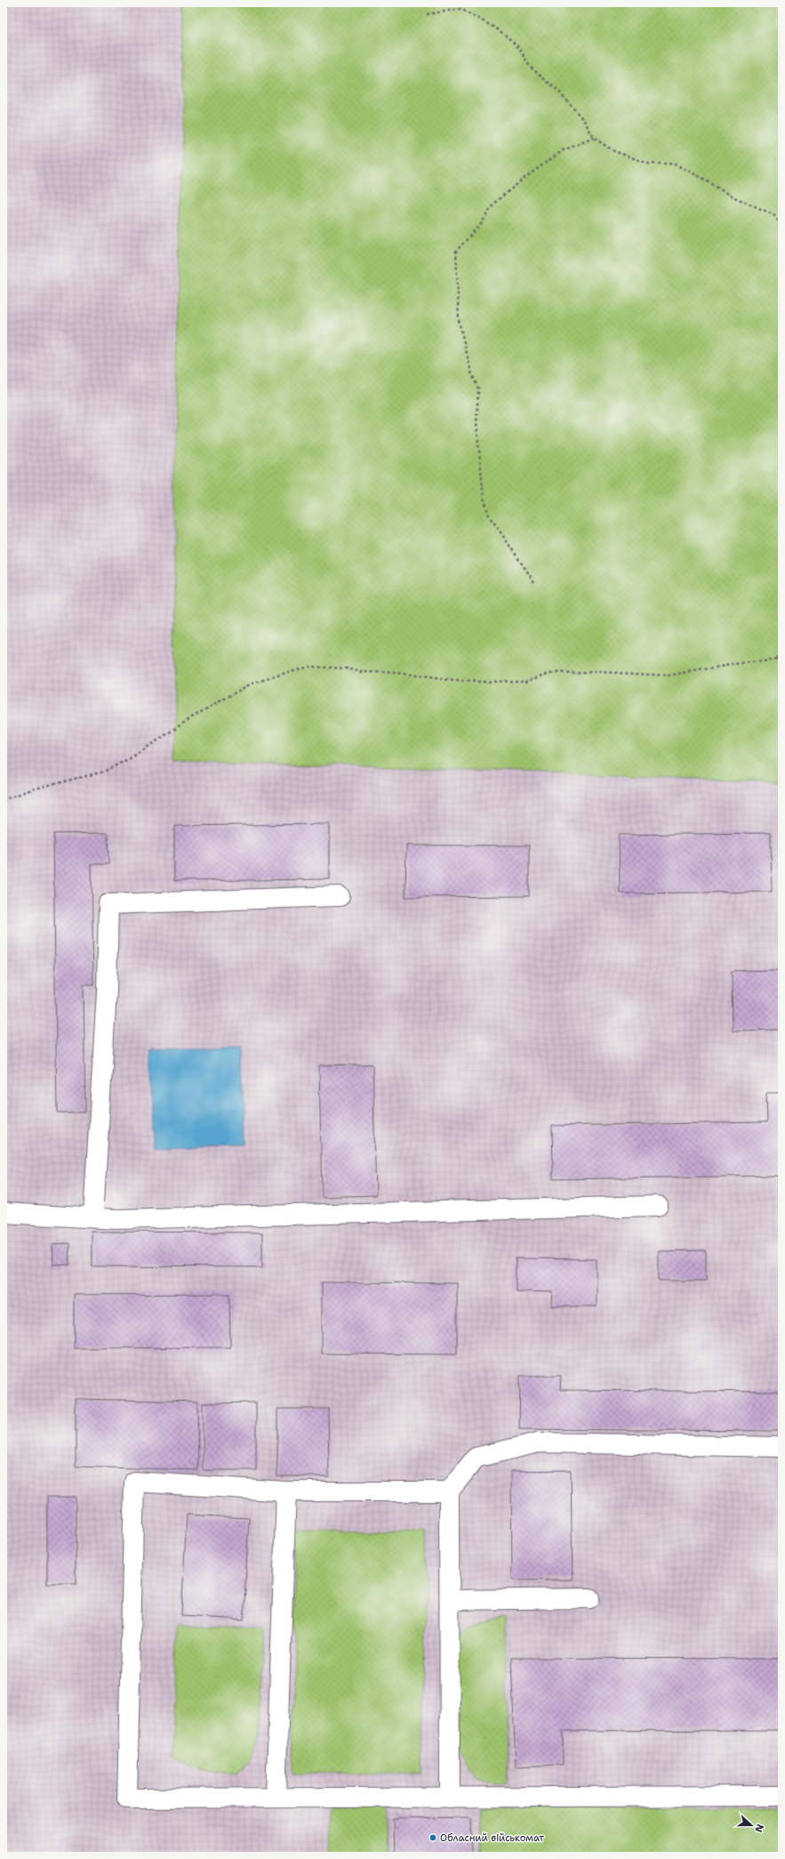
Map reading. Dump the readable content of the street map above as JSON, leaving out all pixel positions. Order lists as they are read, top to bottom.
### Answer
{
  "places": ["Обласний військомат"],
  "north": "right"
}
